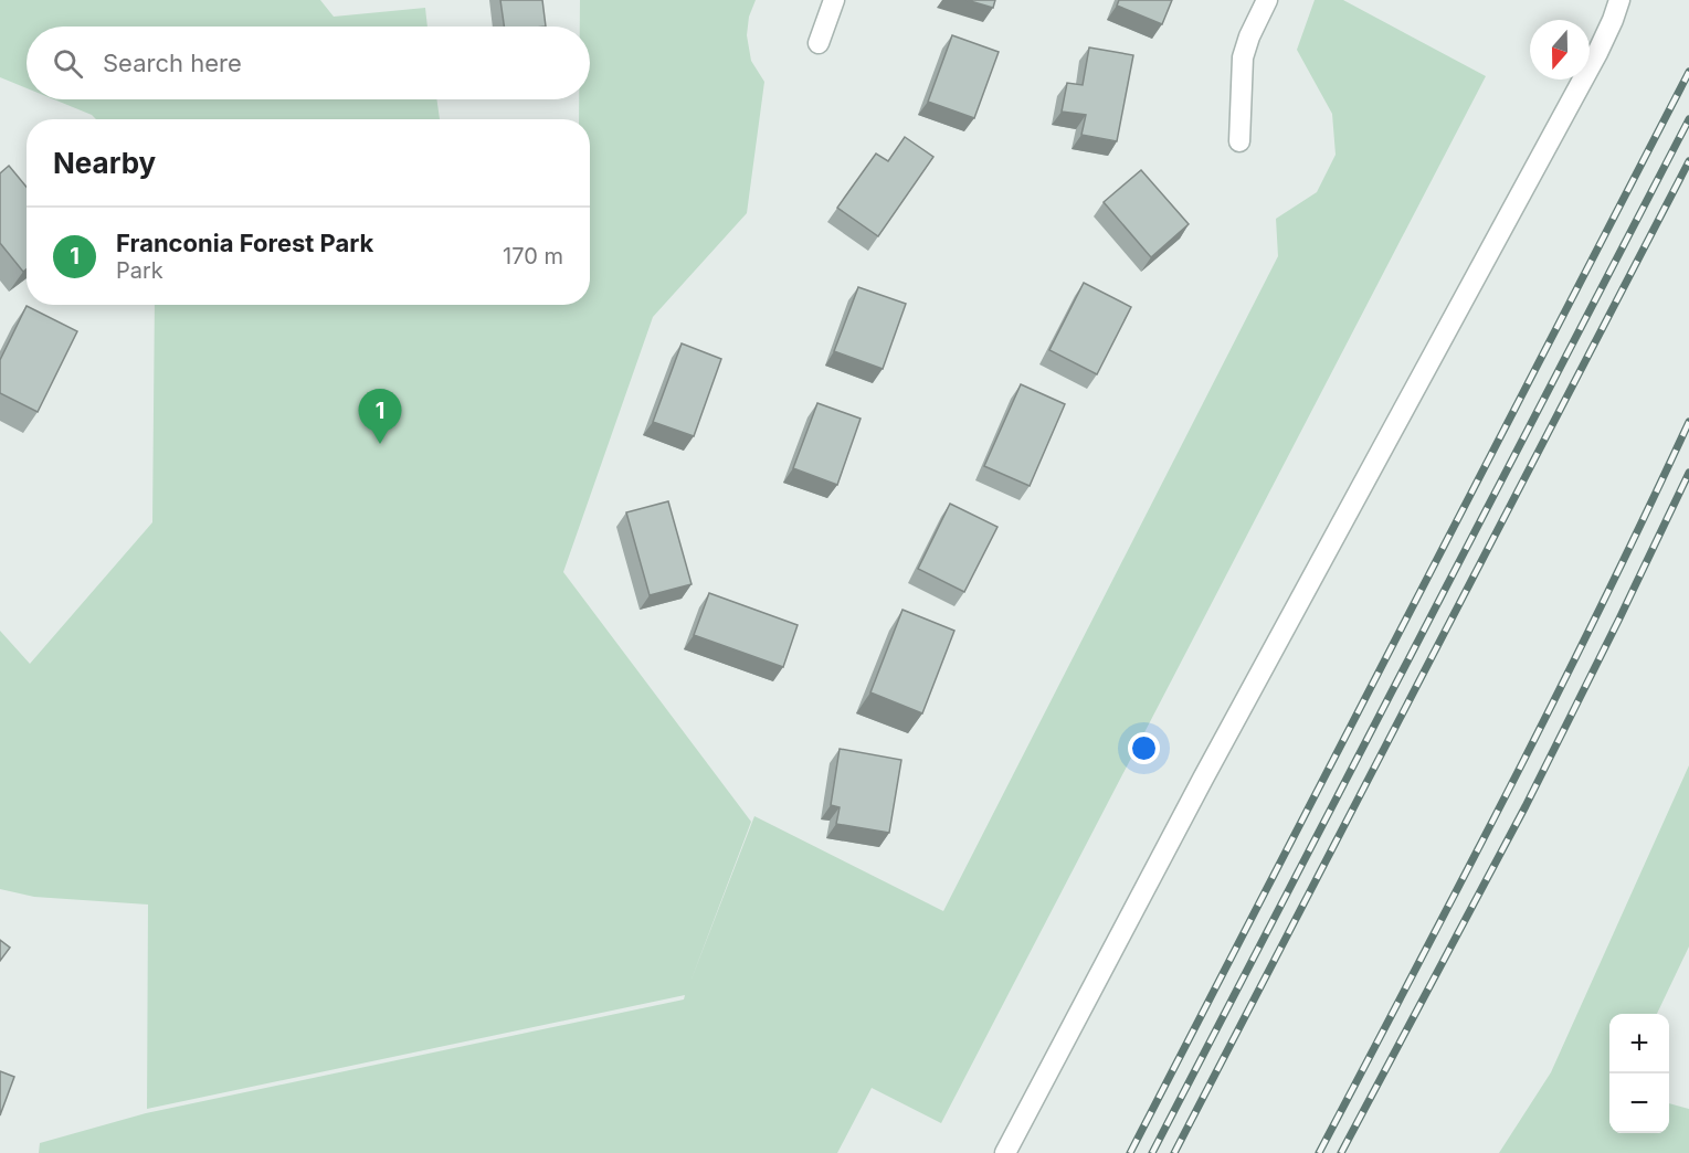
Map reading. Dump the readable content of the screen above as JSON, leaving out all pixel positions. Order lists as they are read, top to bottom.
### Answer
{
  "north": "bottom",
  "page": {
    "search": "Search here",
    "heading": "Nearby",
    "list": [
      {
        "mark": "1",
        "name": "Franconia Forest Park",
        "note": "Park",
        "value": "170 m"
      }
    ],
    "pins": "1",
    "map_buttons": ["+", "−"]
  }
}
